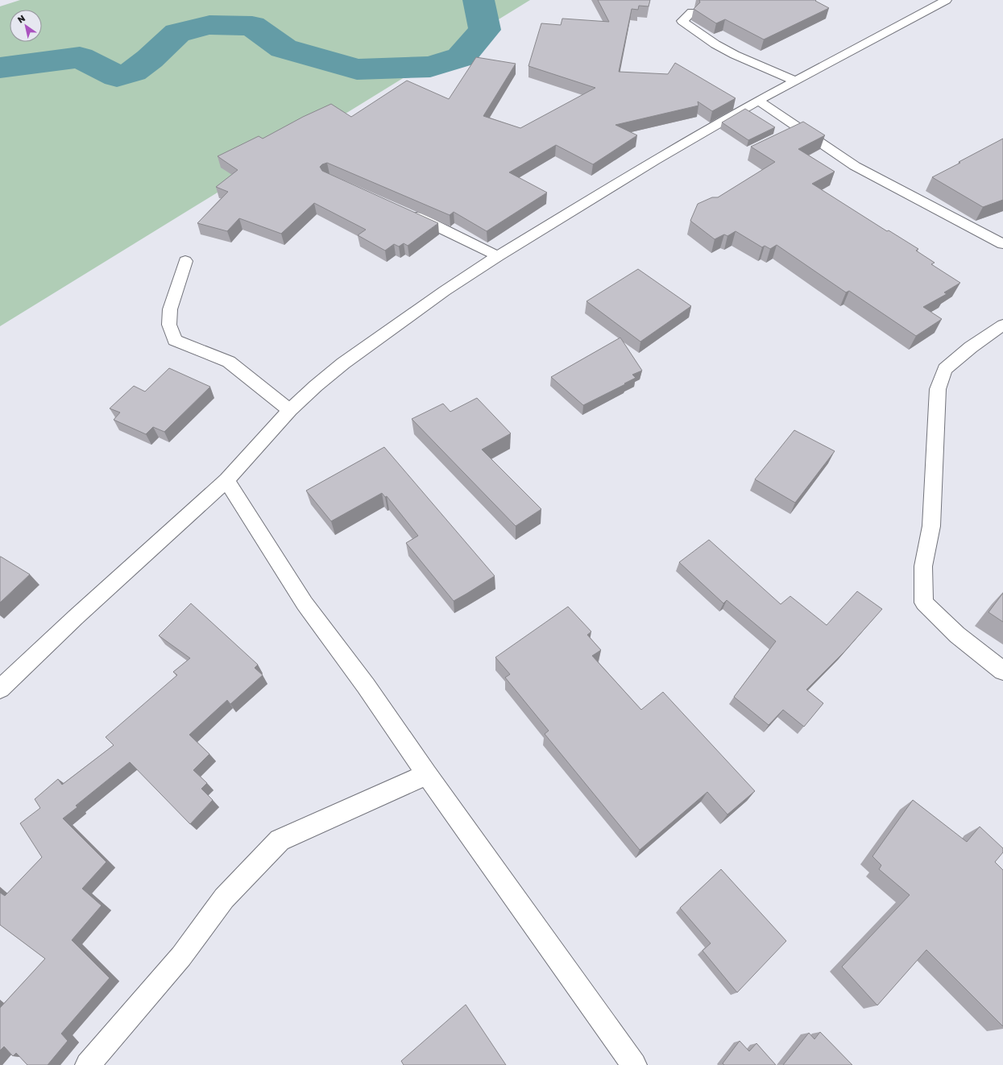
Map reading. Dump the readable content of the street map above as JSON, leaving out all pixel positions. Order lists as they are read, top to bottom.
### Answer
{
  "north": "top left"
}
